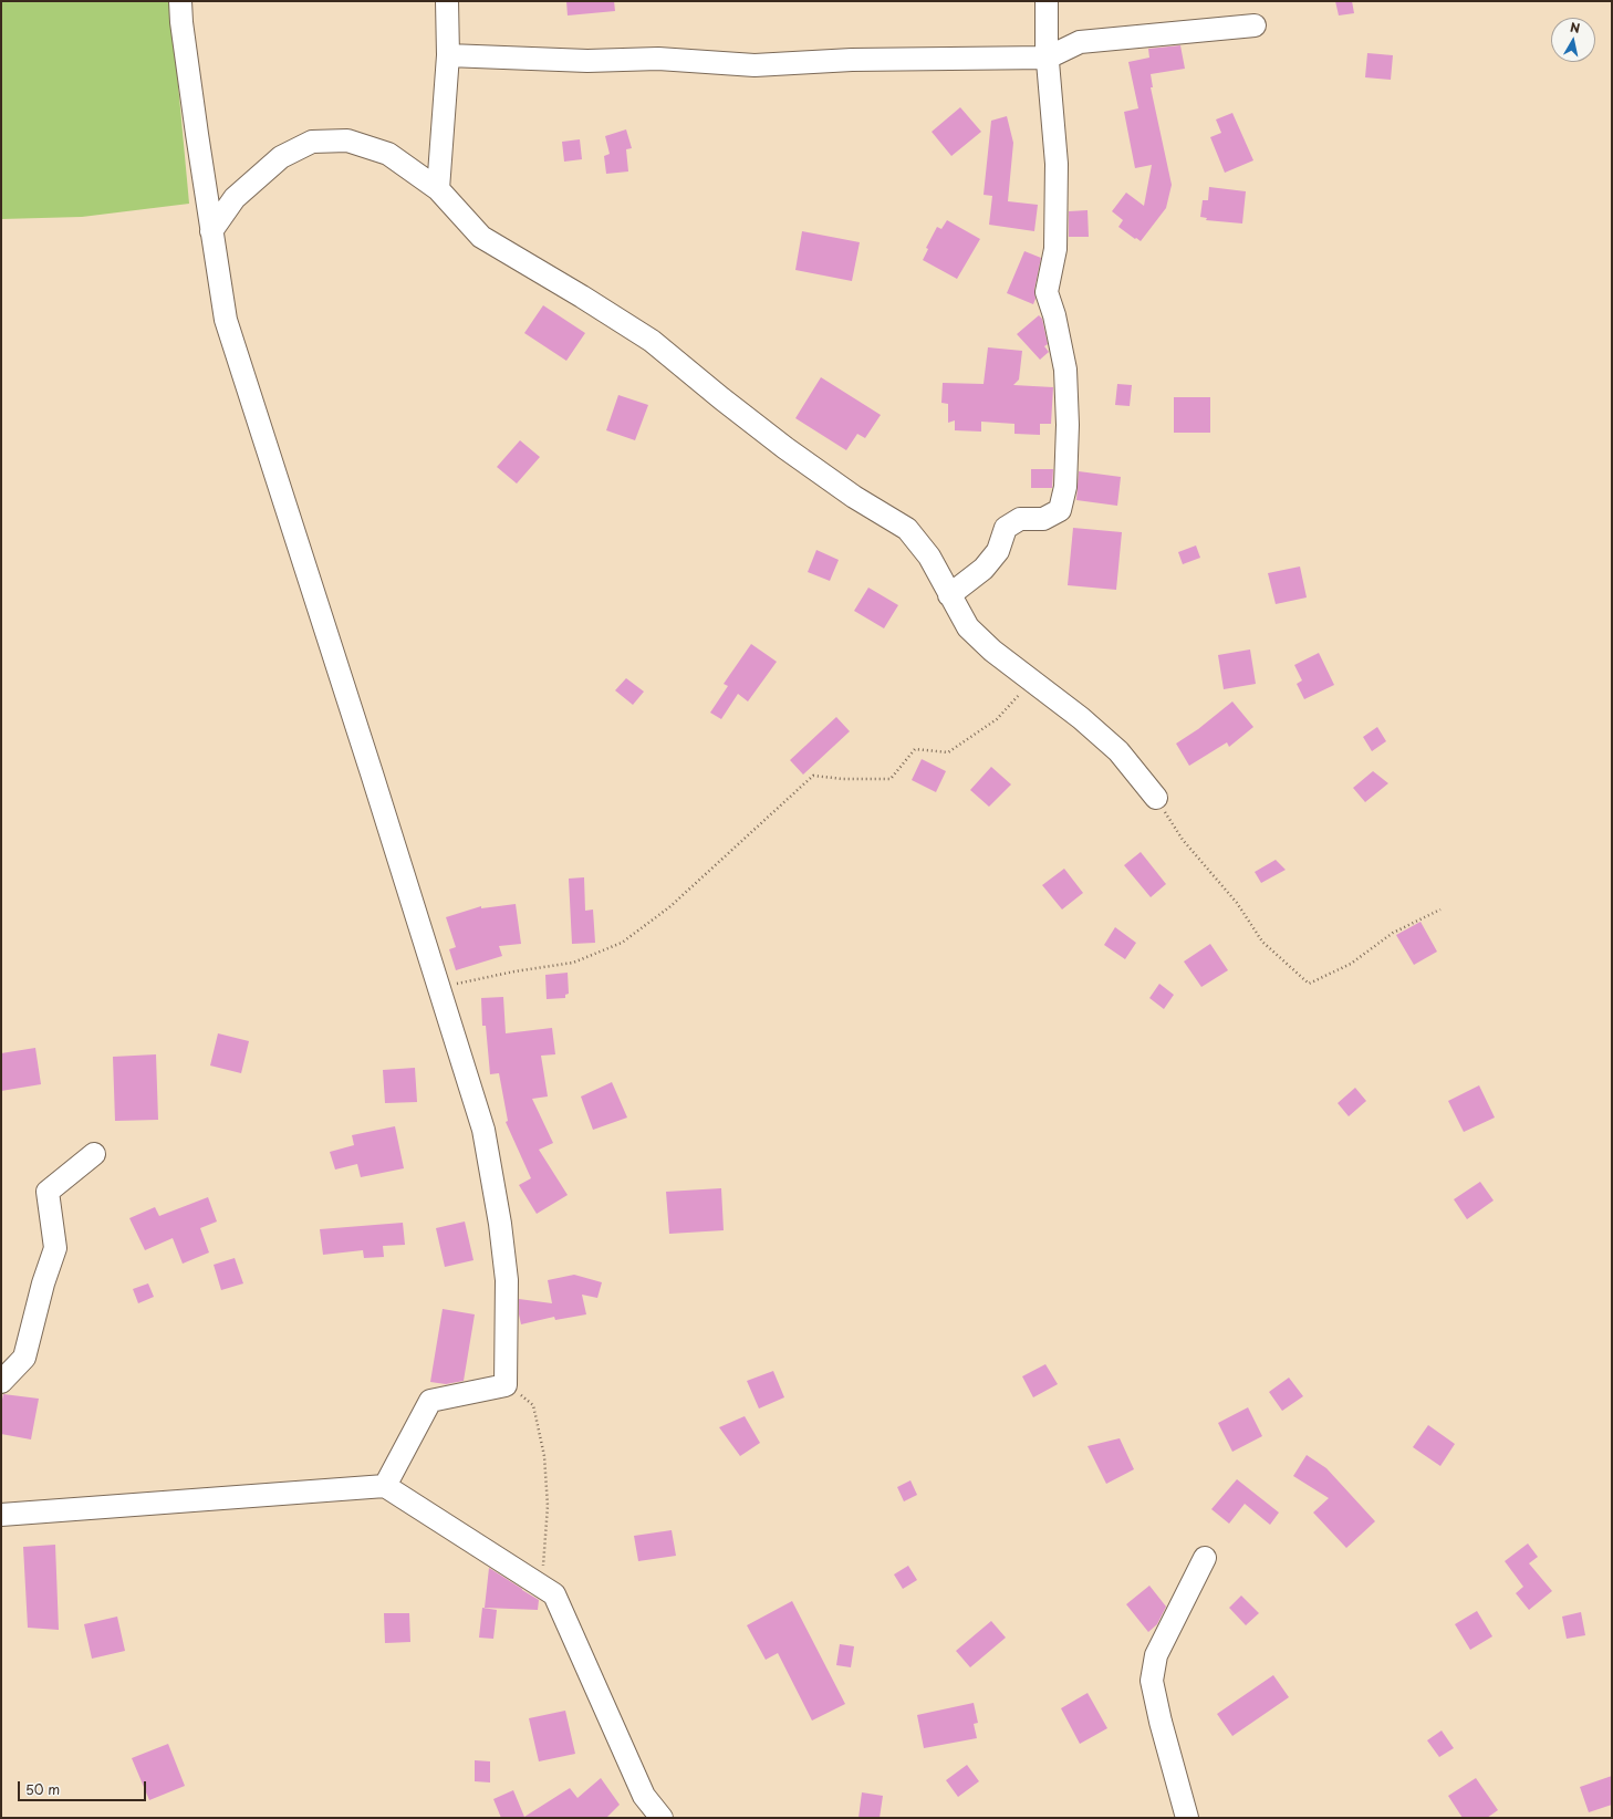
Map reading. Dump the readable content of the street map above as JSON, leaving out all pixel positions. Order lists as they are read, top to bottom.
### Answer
{
  "scale_bar": "50 m",
  "north": "top"
}
